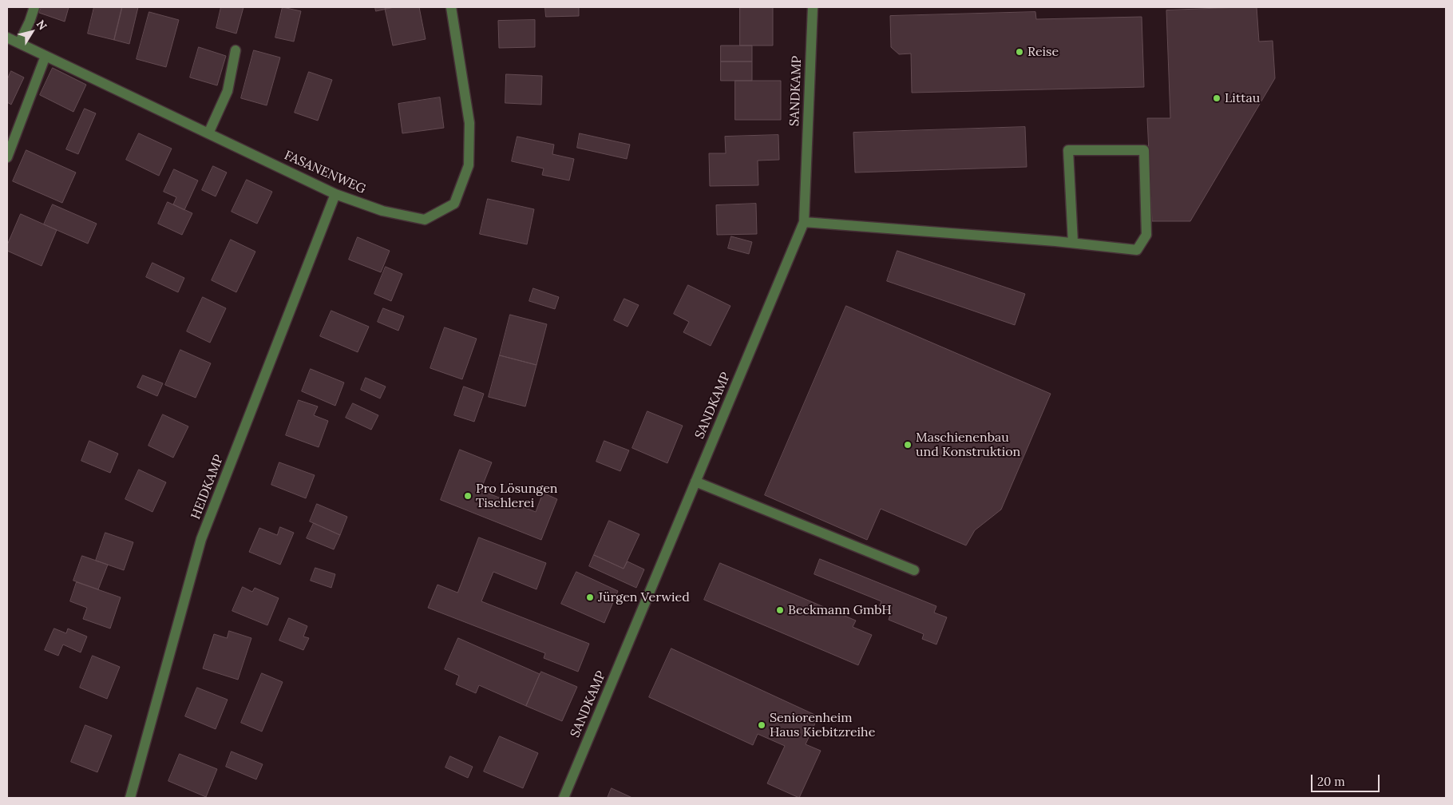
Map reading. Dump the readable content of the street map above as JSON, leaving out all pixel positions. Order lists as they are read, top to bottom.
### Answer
{
  "streets": {
    "street": ["SANDKAMP", "FASANENWEG", "HEIDKAMP"]
  },
  "crossings": [
    ["FASANENWEG", "HEIDKAMP"]
  ],
  "places": [
    "Reise",
    "Littau",
    "Maschienenbau und Konstruktion",
    "Pro Lösungen Tischlerei",
    "Jürgen Verwied",
    "Beckmann GmbH",
    "Seniorenheim Haus Kiebitzreihe"
  ],
  "scale_bar": "20 m",
  "north": "top right"
}
